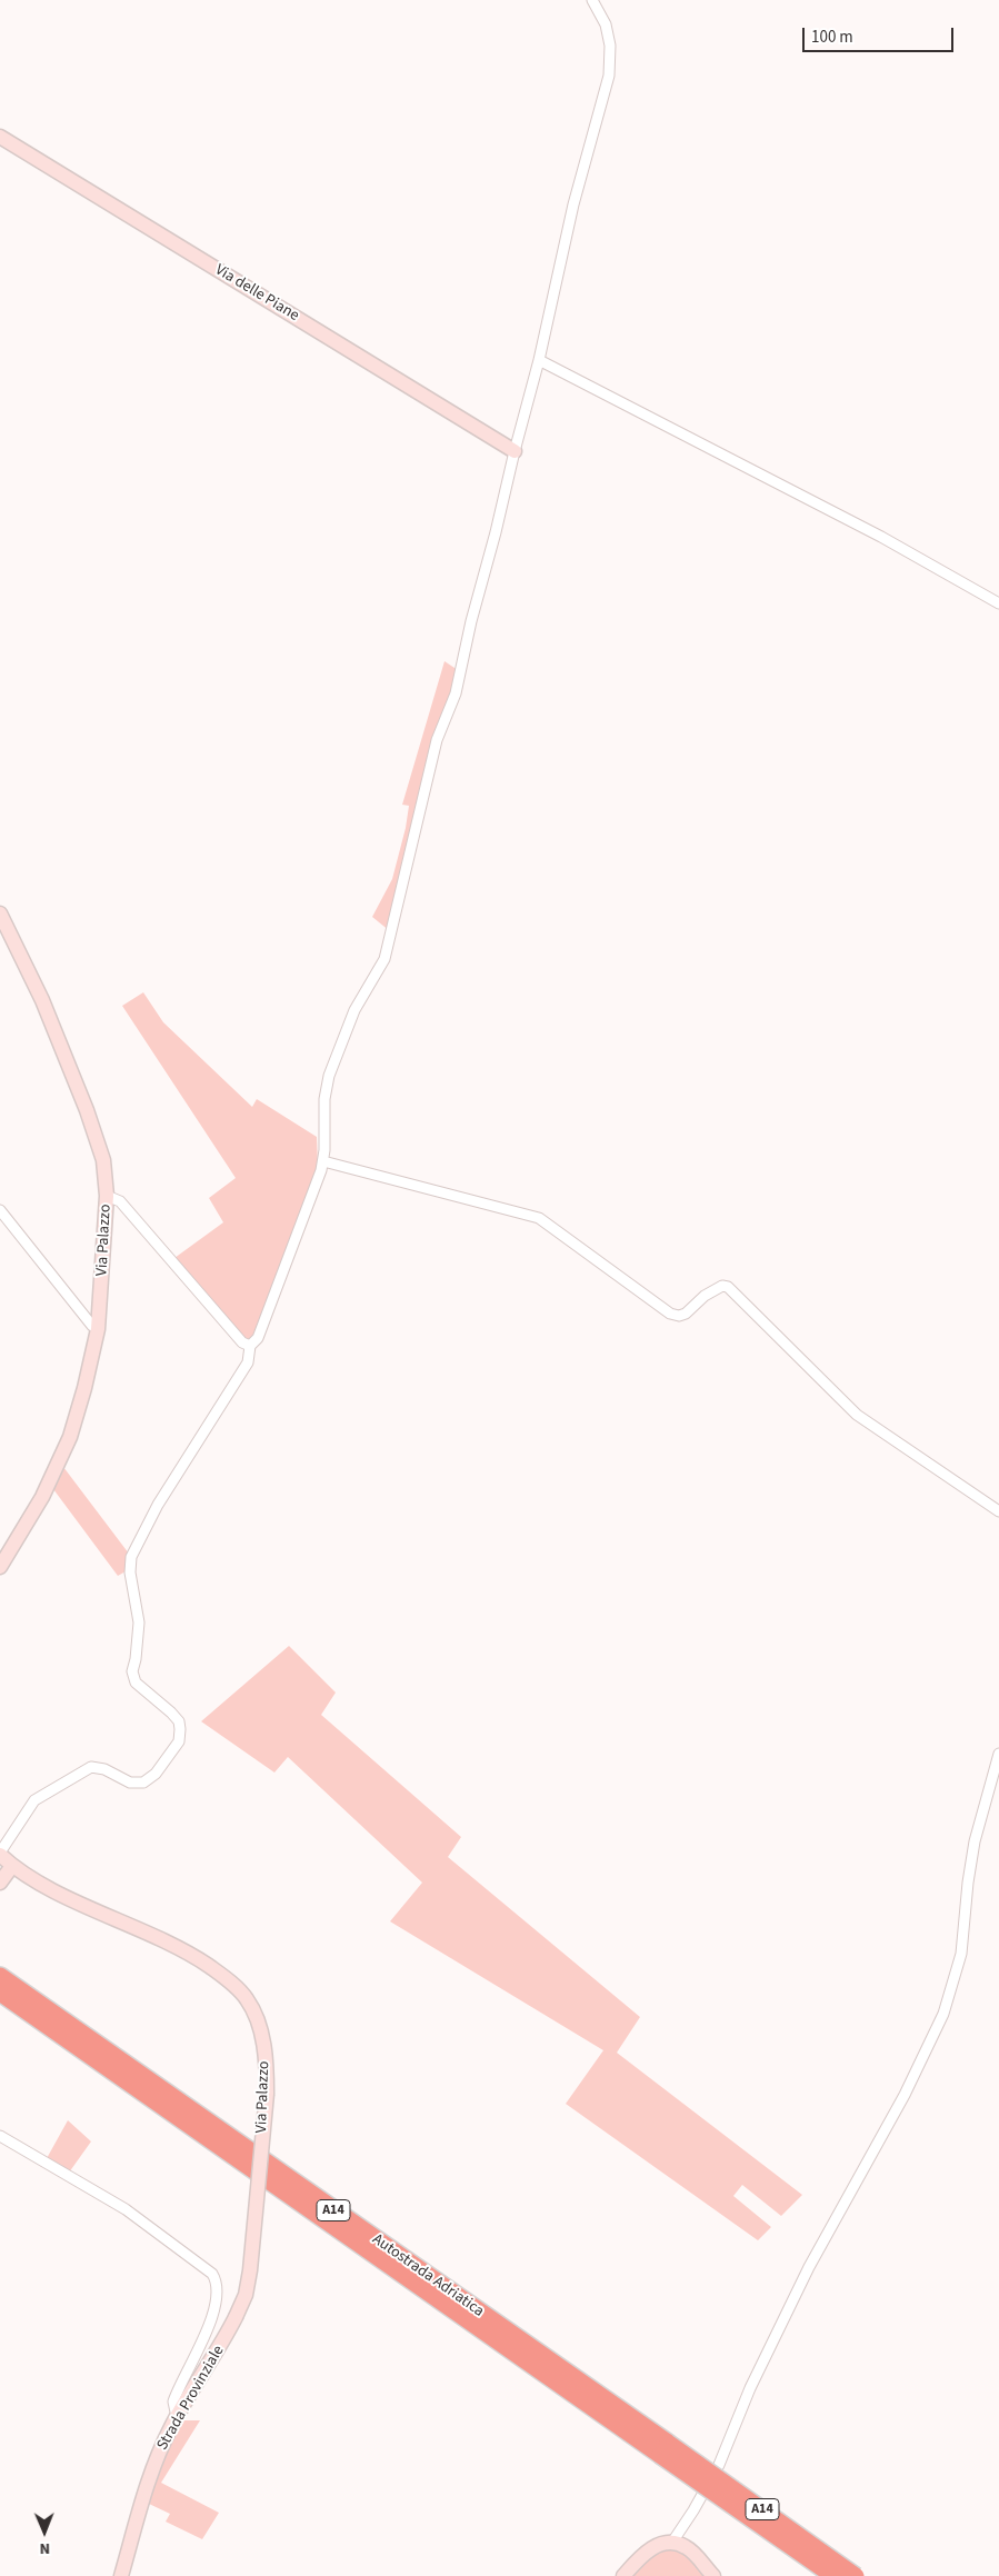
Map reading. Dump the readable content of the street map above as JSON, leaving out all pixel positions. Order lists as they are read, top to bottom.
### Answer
{
  "streets": {
    "highway": ["A14", "Autostrada Adriatica"],
    "street": ["Via delle Piane", "Via Palazzo", "Strada Provinziale"]
  },
  "crossings": [
    ["Via Palazzo", "Strada Provinziale"]
  ],
  "scale_bar": "100 m",
  "north": "bottom"
}
